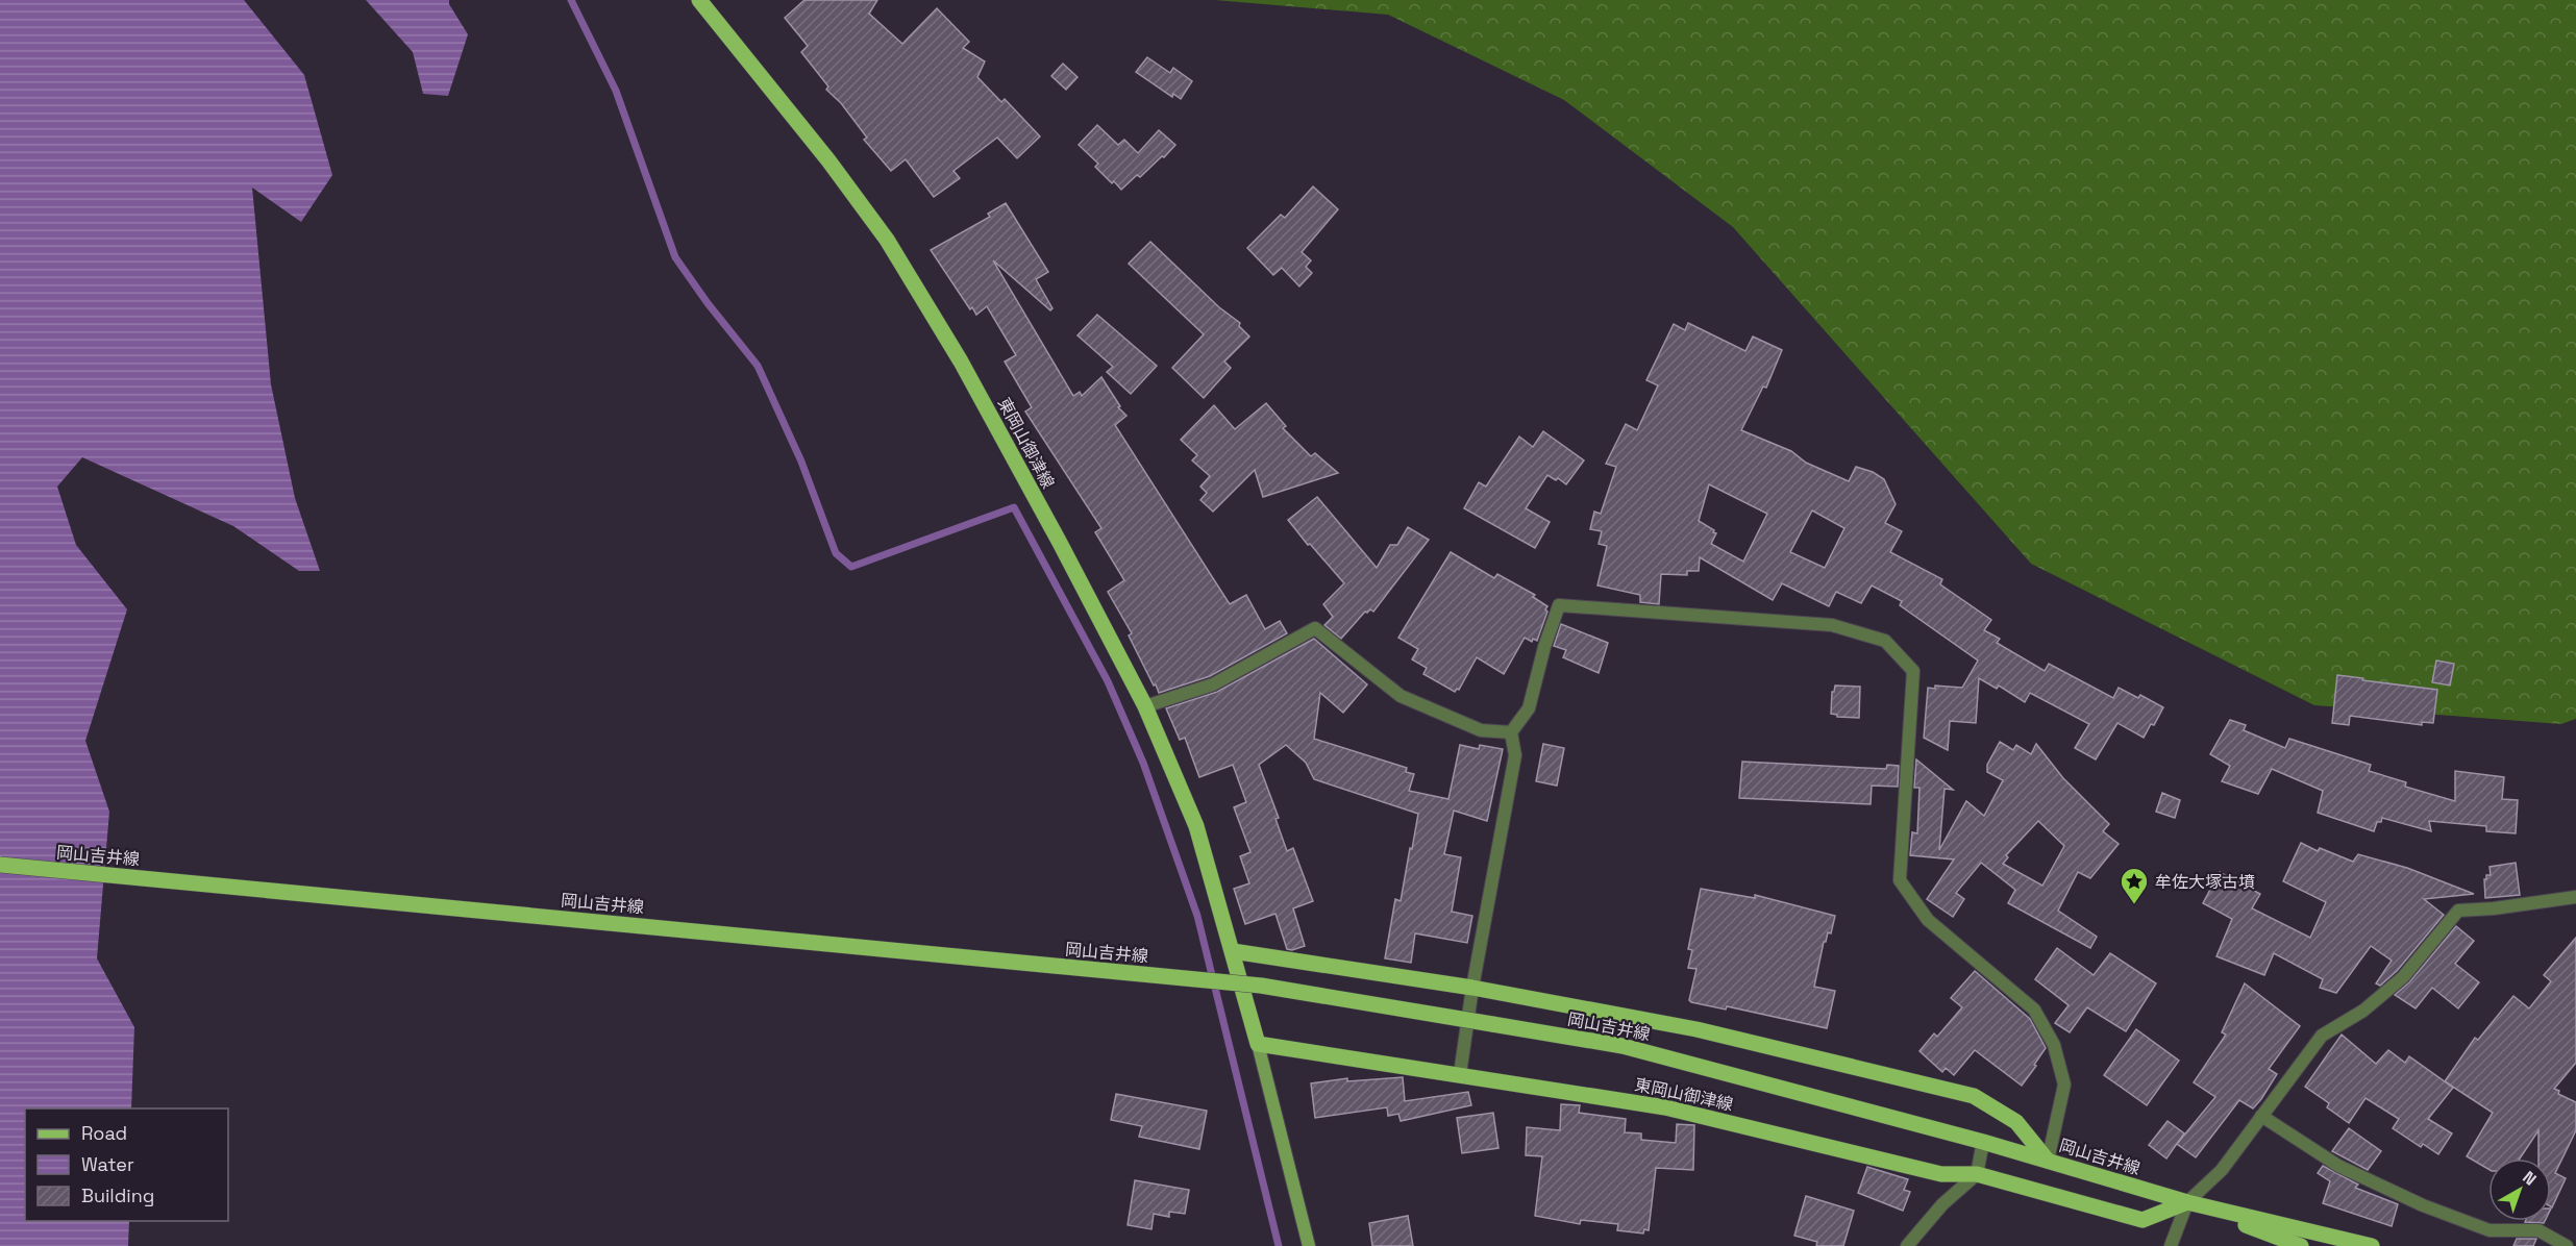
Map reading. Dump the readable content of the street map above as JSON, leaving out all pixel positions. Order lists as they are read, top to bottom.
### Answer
{
  "streets": {
    "main road": ["東岡山御津線", "岡山吉井線"]
  },
  "crossings": [
    ["東岡山御津線", "岡山吉井線"]
  ],
  "places": {
    "place": ["牟佐大塚古墳"]
  },
  "legend": ["Road", "Water", "Building"],
  "north": "top right"
}
